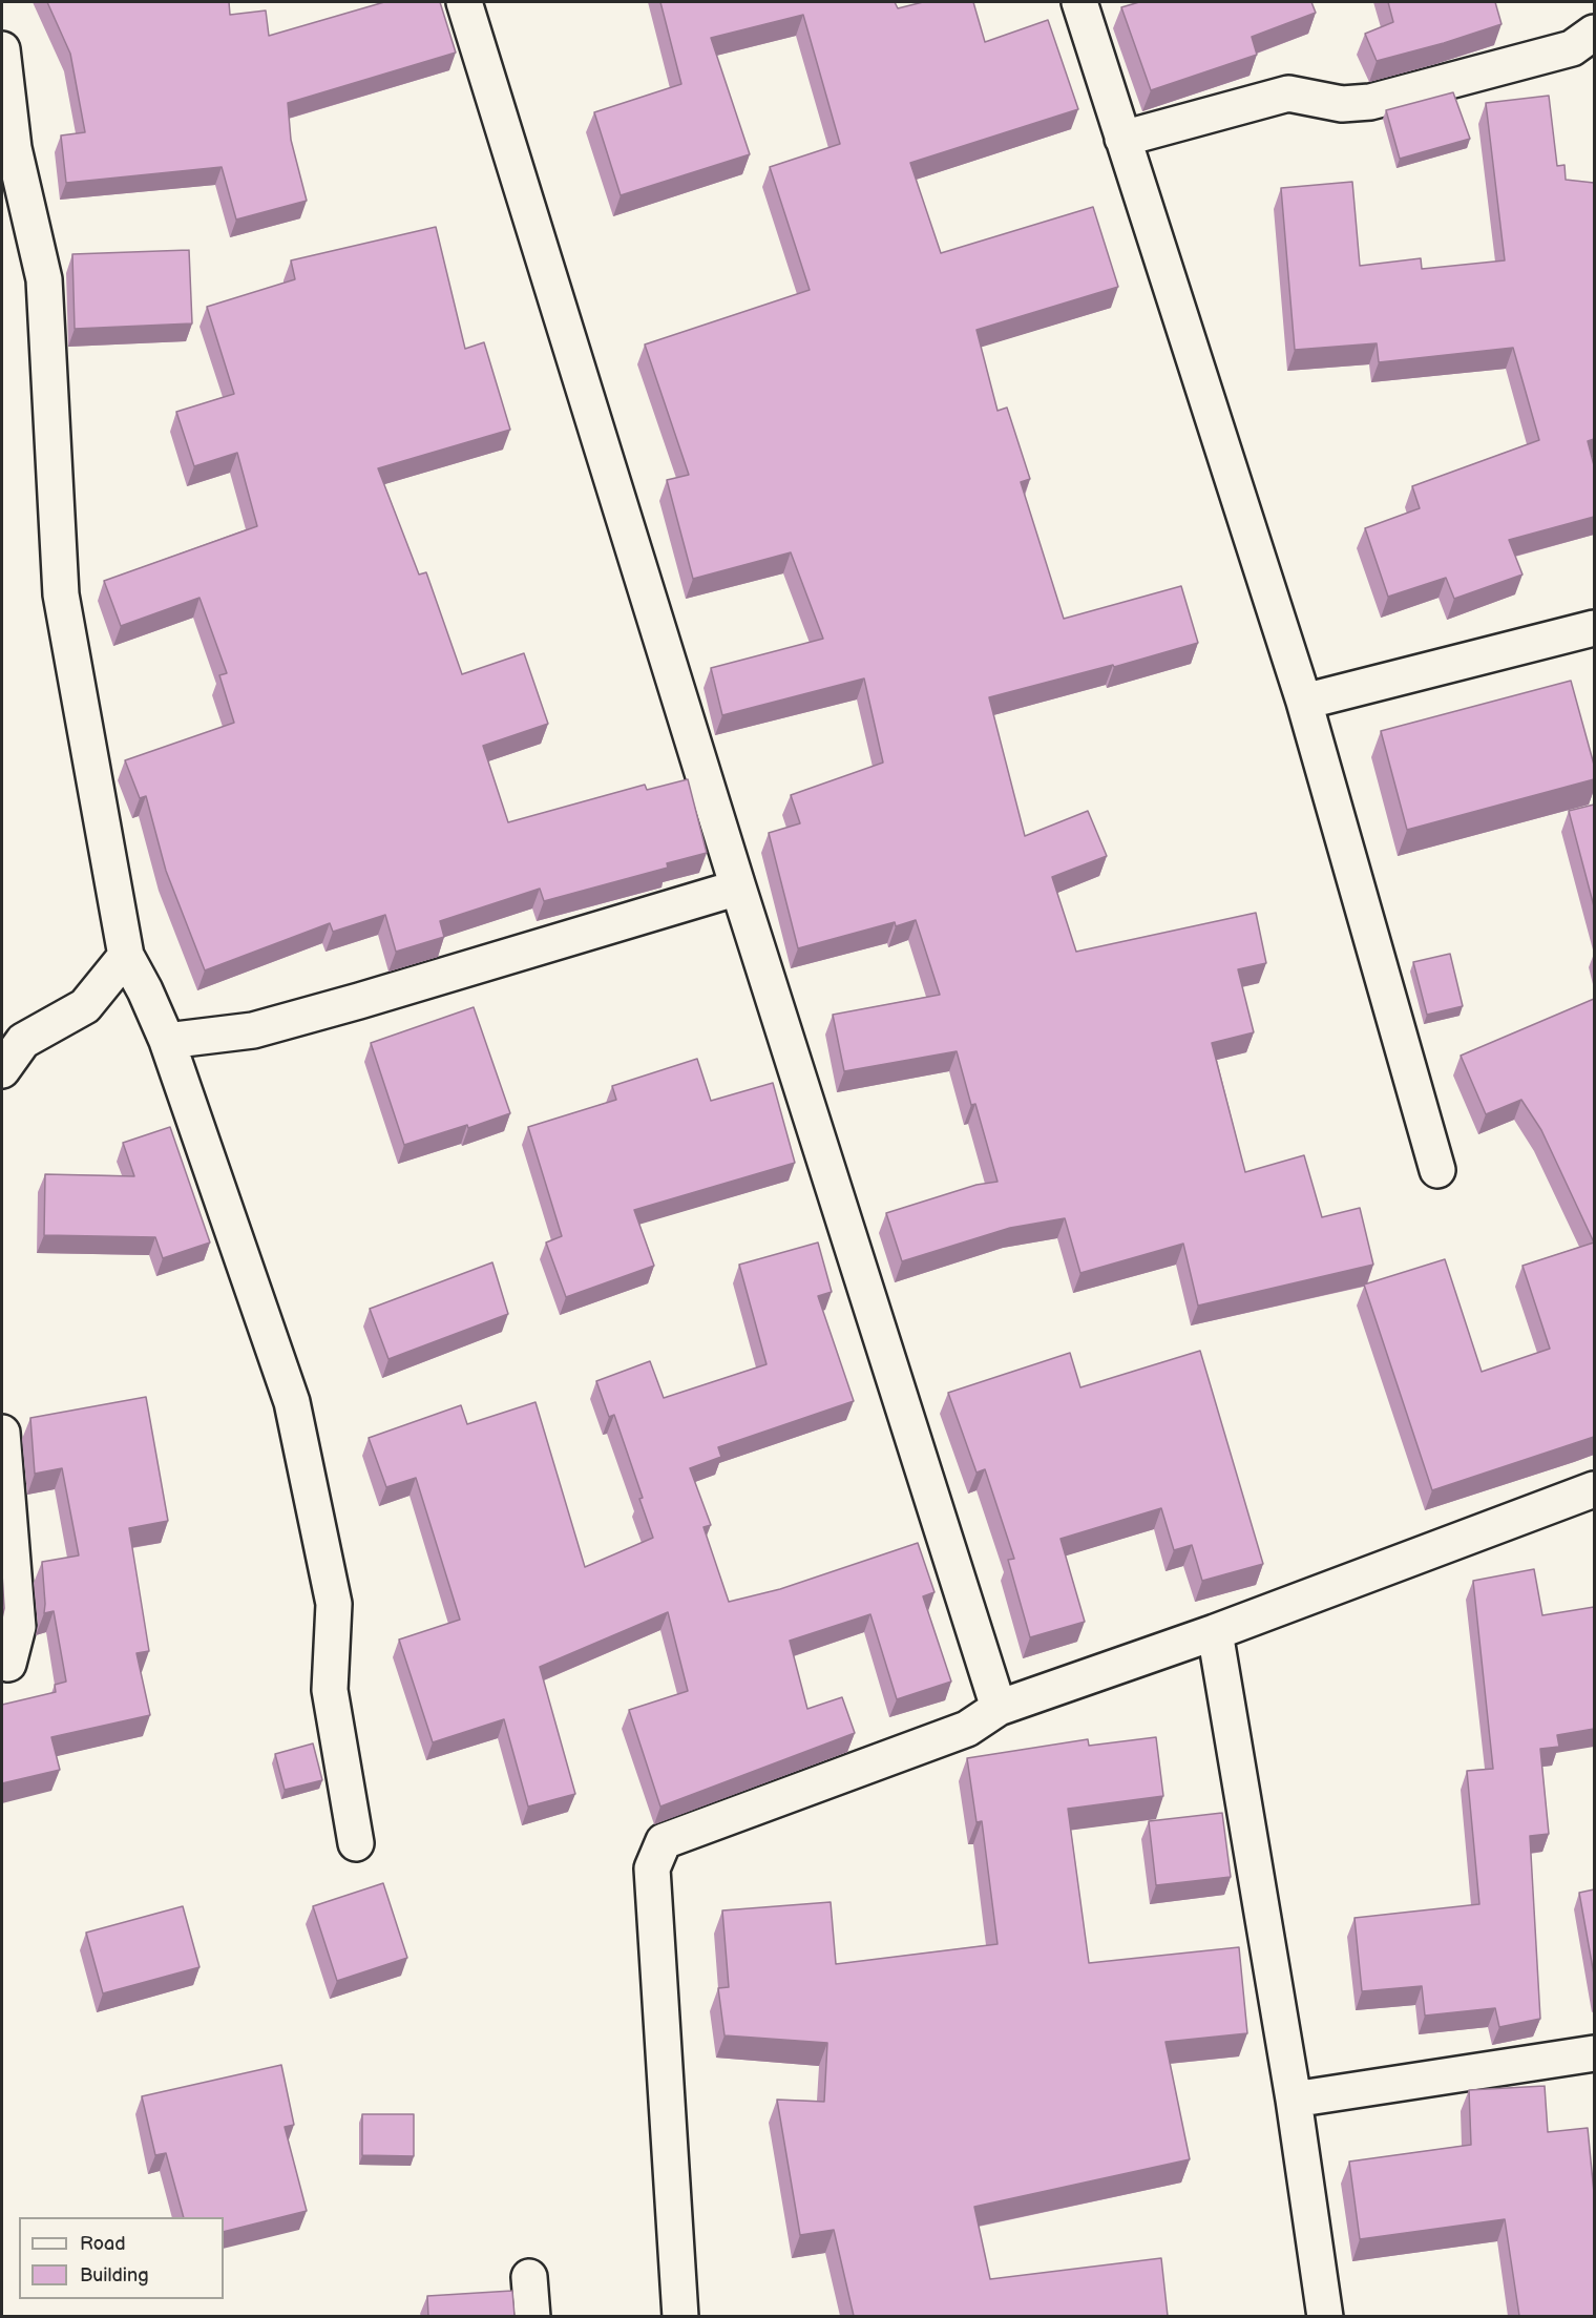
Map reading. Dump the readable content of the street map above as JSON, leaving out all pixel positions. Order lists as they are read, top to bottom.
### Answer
{
  "legend": ["Road", "Building"]
}
